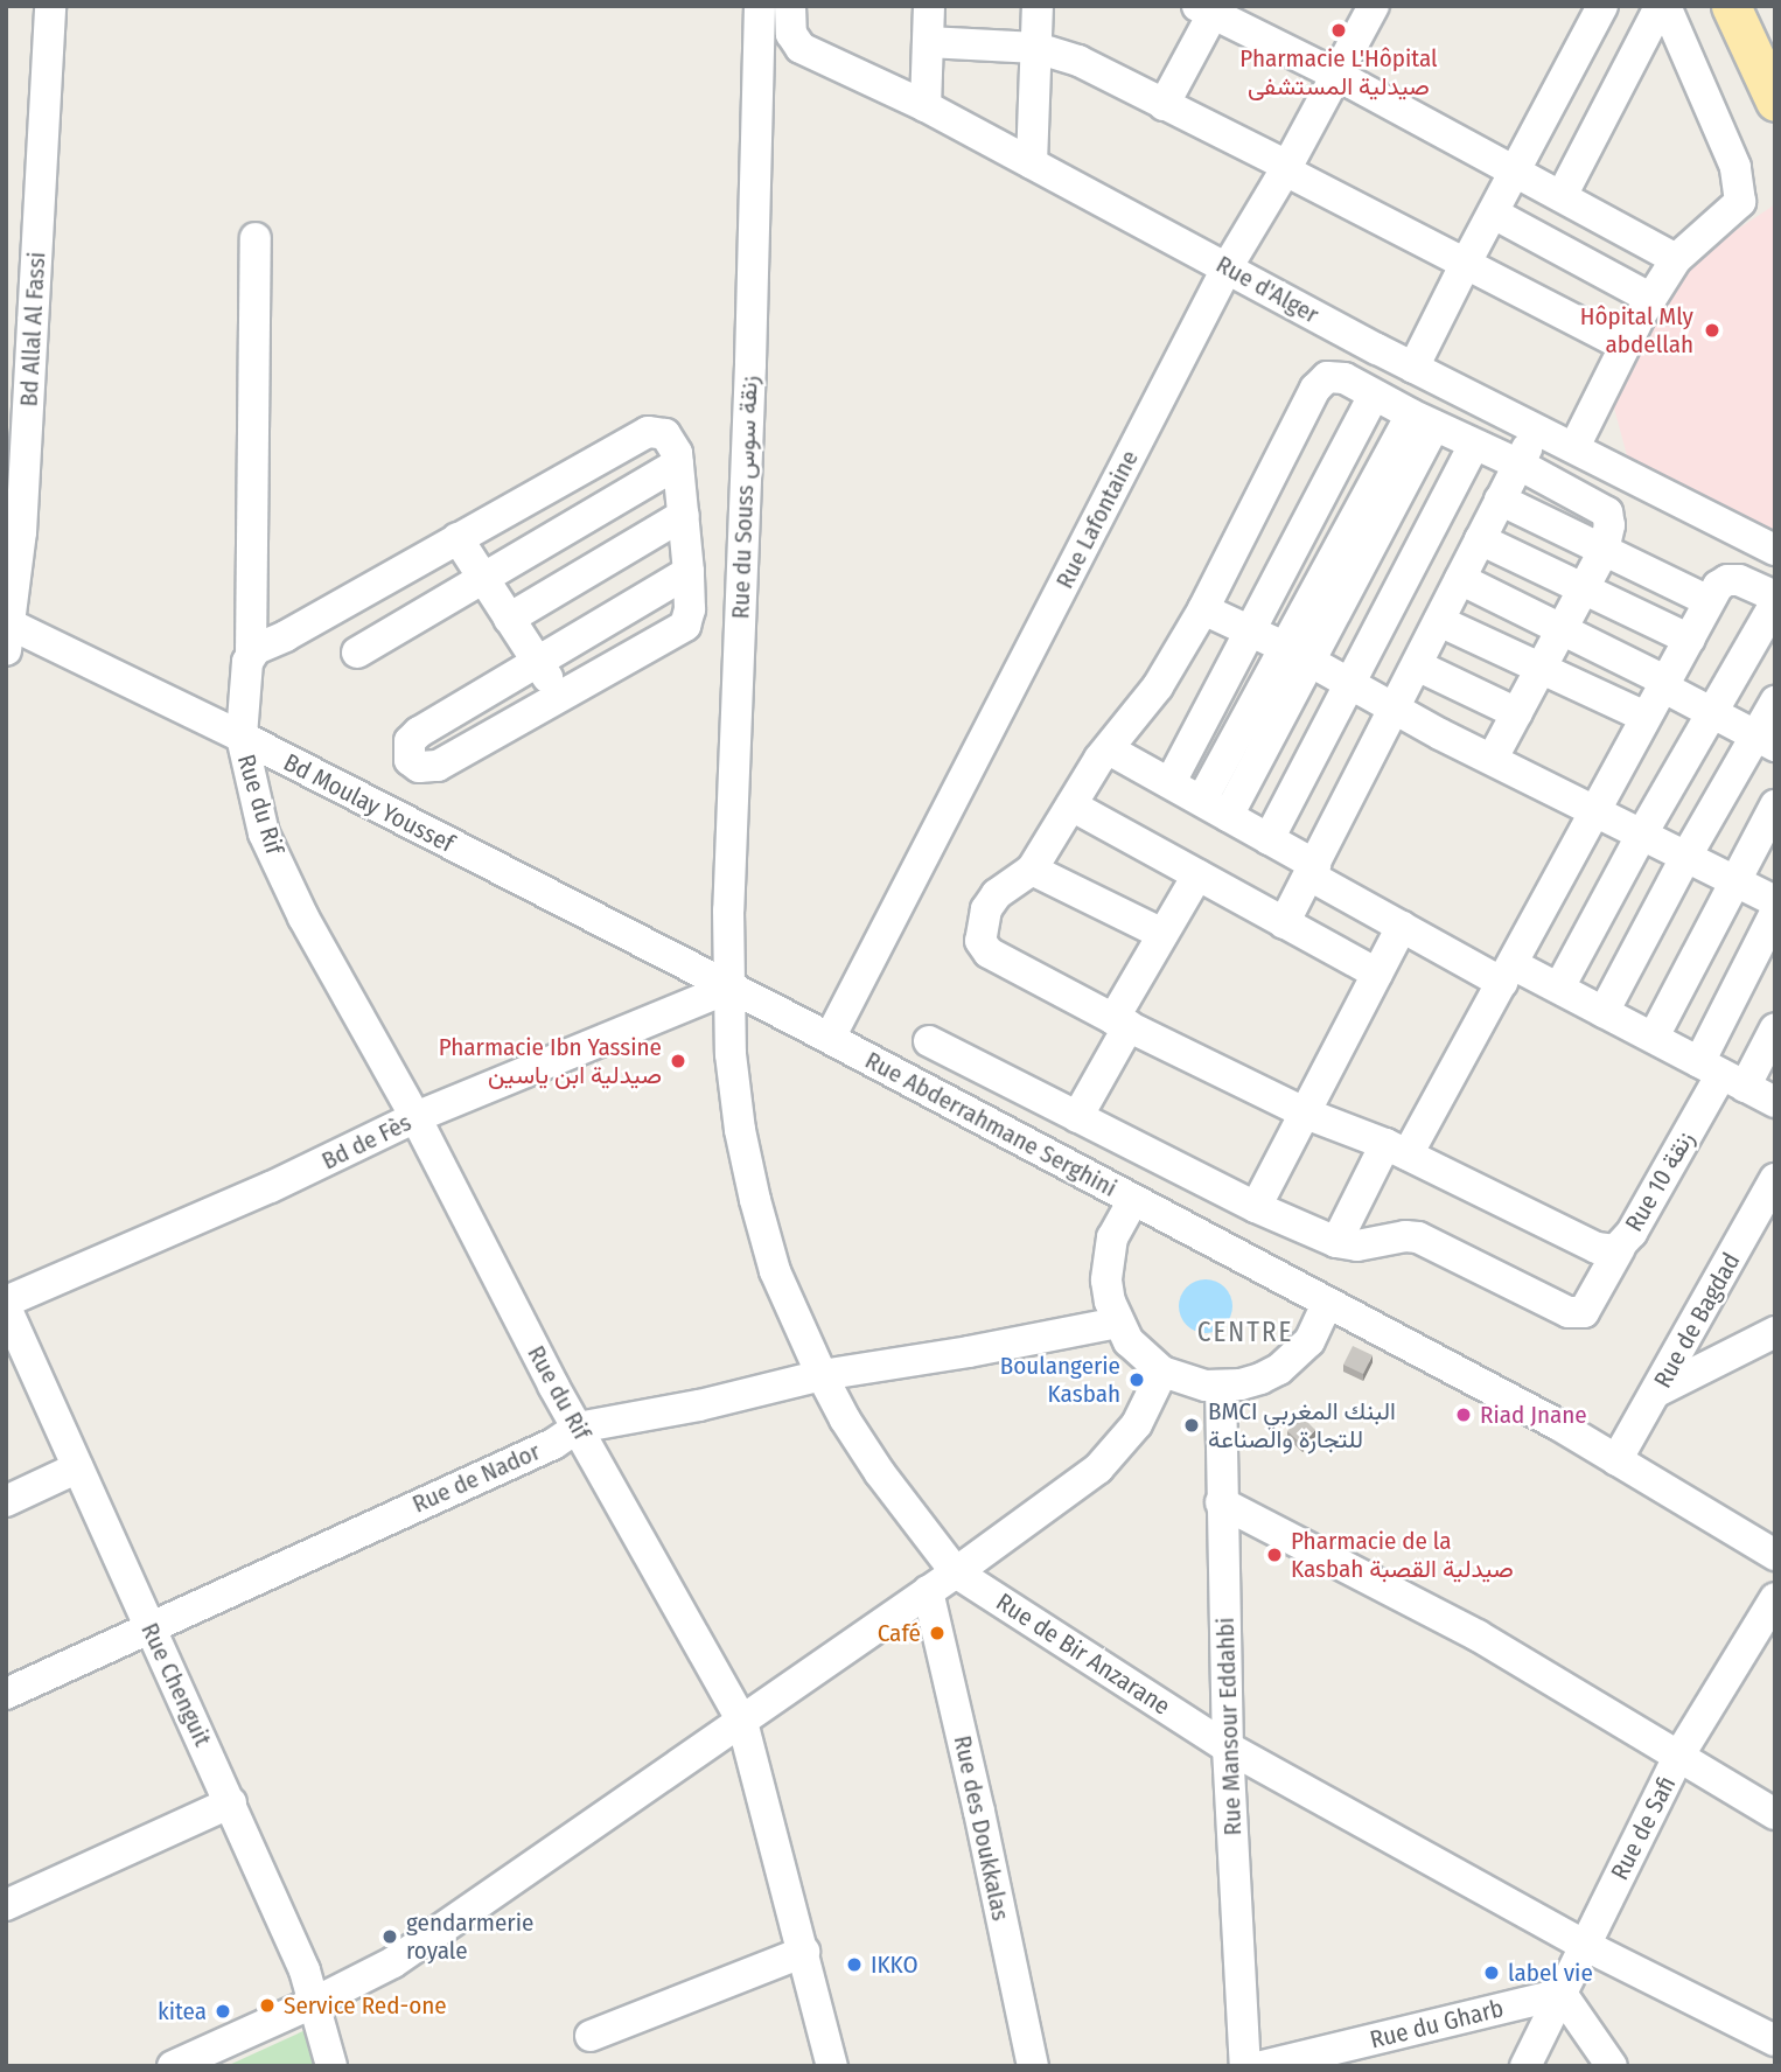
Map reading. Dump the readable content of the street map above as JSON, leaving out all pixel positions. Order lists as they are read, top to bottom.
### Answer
{
  "streets": {
    "street": [
      "Rue d'Alger",
      "Bd Allal Al Fassi",
      "Rue du Souss زنقة سوس",
      "Rue Lafontaine",
      "Bd Moulay Youssef",
      "Rue du Rif",
      "Rue Abderrahmane Serghini",
      "Bd de Fès",
      "Rue 10 زنقة",
      "Rue de Bagdad",
      "Rue de Nador",
      "Rue de Bir Anzarane",
      "Rue Chenguit",
      "Rue Mansour Eddahbi",
      "Rue des Doukkalas",
      "Rue de Safi",
      "Rue du Gharb"
    ]
  },
  "crossings": [
    ["Rue d'Alger", "Rue Lafontaine"],
    ["Bd Allal Al Fassi", "Bd Moulay Youssef"],
    ["Rue du Souss زنقة سوس", "Bd Moulay Youssef"],
    ["Rue du Souss زنقة سوس", "Rue Abderrahmane Serghini"],
    ["Rue du Souss زنقة سوس", "Bd de Fès"],
    ["Rue du Souss زنقة سوس", "Rue de Bir Anzarane"],
    ["Rue Lafontaine", "Rue Abderrahmane Serghini"],
    ["Bd Moulay Youssef", "Rue du Rif"],
    ["Bd Moulay Youssef", "Rue Abderrahmane Serghini"],
    ["Bd Moulay Youssef", "Bd de Fès"],
    ["Bd Moulay Youssef", "Rue de Bir Anzarane"],
    ["Rue du Rif", "Bd de Fès"],
    ["Rue du Rif", "Rue de Nador"],
    ["Rue Abderrahmane Serghini", "Bd de Fès"],
    ["Rue Abderrahmane Serghini", "Rue de Nador"],
    ["Rue Abderrahmane Serghini", "Rue de Bir Anzarane"],
    ["Rue Abderrahmane Serghini", "Rue Mansour Eddahbi"],
    ["Bd de Fès", "Rue de Bir Anzarane"],
    ["Bd de Fès", "Rue Chenguit"],
    ["Rue de Nador", "Rue de Bir Anzarane"],
    ["Rue de Nador", "Rue Chenguit"],
    ["Rue de Bir Anzarane", "Rue Mansour Eddahbi"],
    ["Rue de Bir Anzarane", "Rue de Safi"],
    ["Rue de Safi", "Rue du Gharb"]
  ],
  "districts": ["CENTRE"],
  "places": [
    "Pharmacie L'Hôpital صيدلية المستشفى",
    "Hôpital Mly abdellah",
    "Pharmacie Ibn Yassine صيدلية ابن ياسين",
    "Boulangerie Kasbah",
    "Riad Jnane",
    "BMCI البنك المغربي للتجارة والصناعة",
    "Pharmacie de la Kasbah صيدلية القصبة",
    "Café",
    "gendarmerie royale",
    "IKKO",
    "label vie",
    "Service Red-one",
    "kitea"
  ]
}
